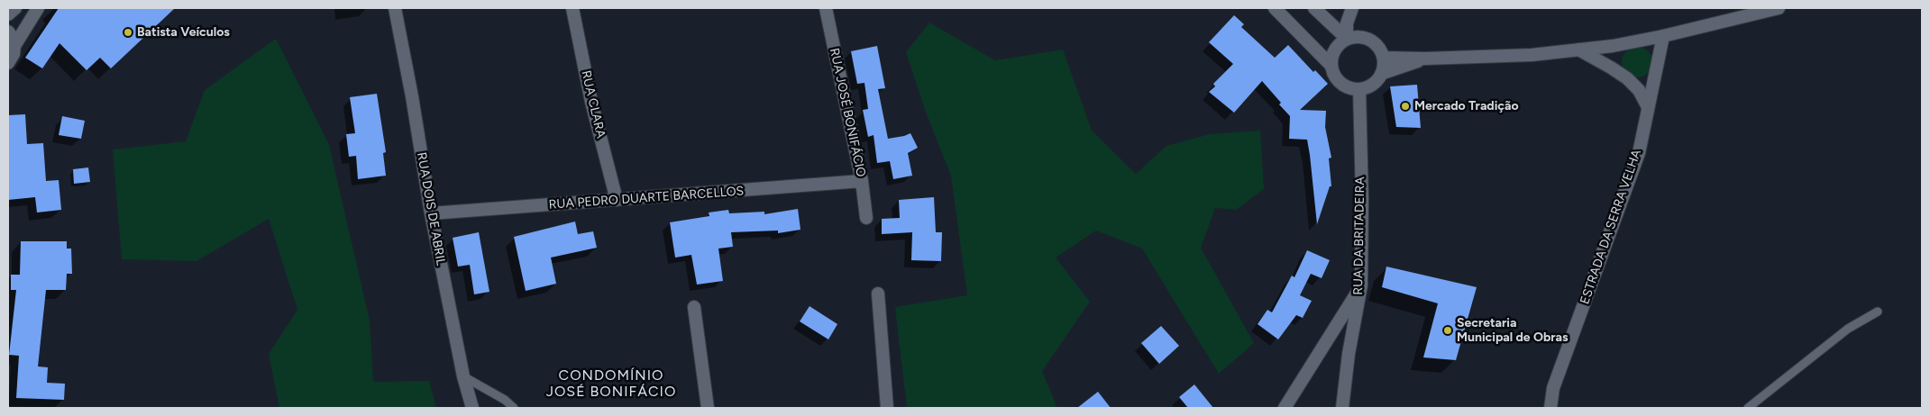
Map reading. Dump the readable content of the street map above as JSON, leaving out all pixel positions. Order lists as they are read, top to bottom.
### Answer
{
  "streets": {
    "street": [
      "RUA CLARA",
      "RUA JOSÉ BONIFÁCIO",
      "RUA PEDRO DUARTE BARCELLOS",
      "RUA DOIS DE ABRIL",
      "ESTRADA DA SERRA VELHA",
      "RUA DA BRITADEIRA"
    ]
  },
  "crossings": [
    ["RUA CLARA", "RUA PEDRO DUARTE BARCELLOS"],
    ["RUA JOSÉ BONIFÁCIO", "RUA PEDRO DUARTE BARCELLOS"],
    ["RUA PEDRO DUARTE BARCELLOS", "RUA DOIS DE ABRIL"]
  ],
  "districts": ["CONDOMÍNIO JOSÉ BONIFÁCIO"],
  "places": ["Batista Veículos", "Mercado Tradição", "Secretaria Municipal de Obras"]
}
